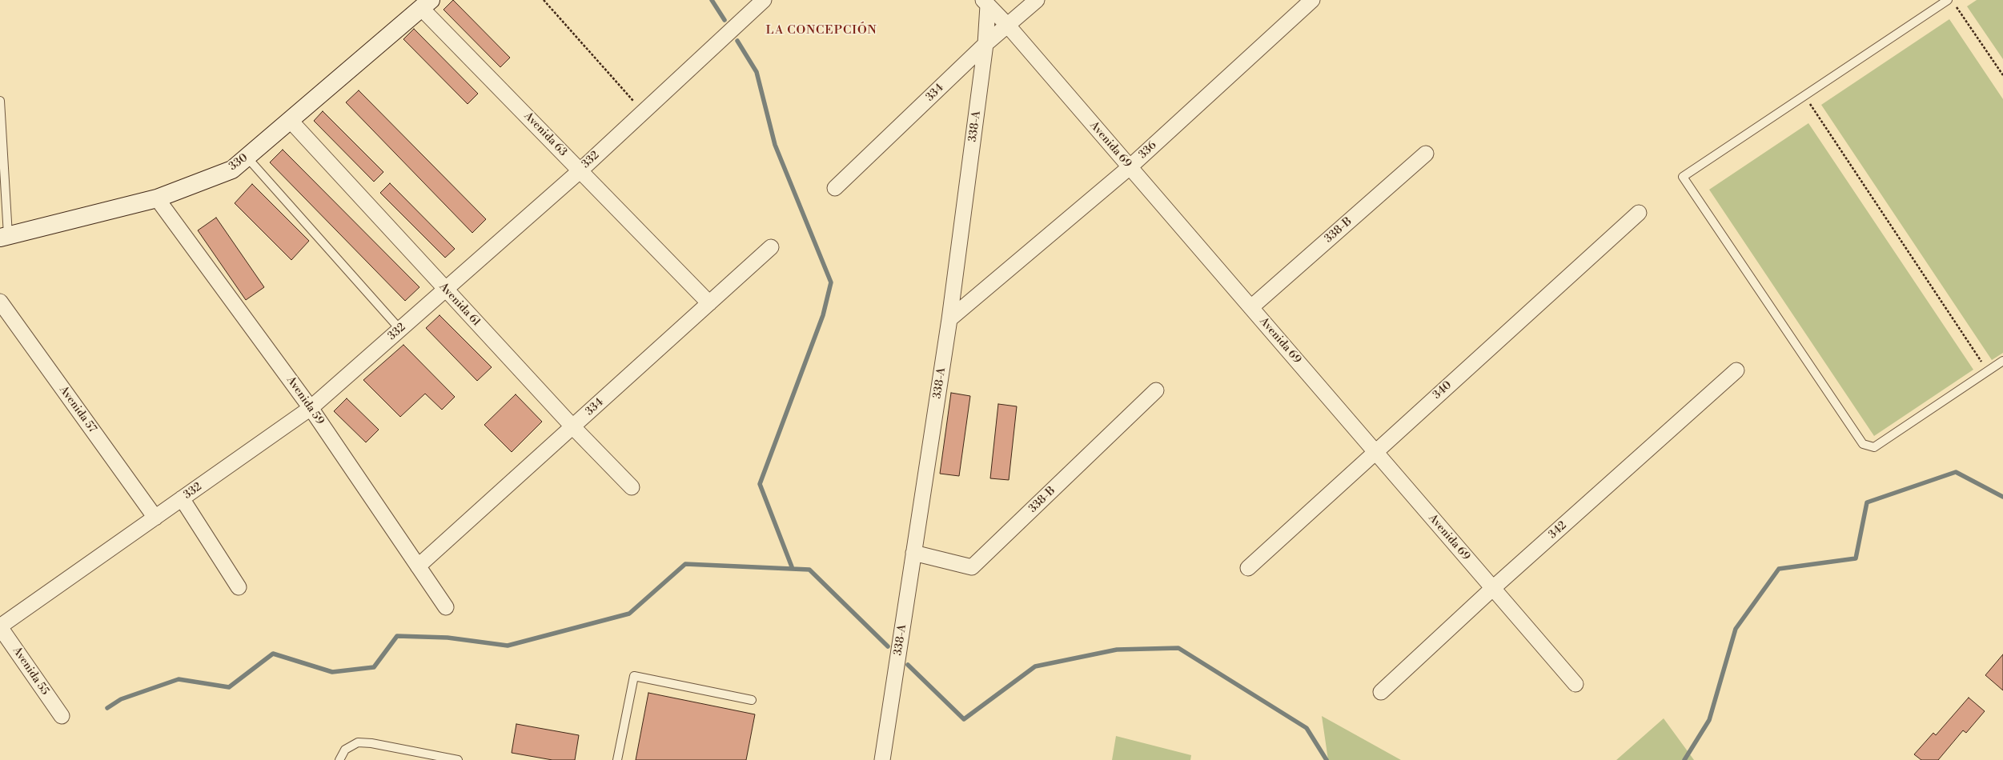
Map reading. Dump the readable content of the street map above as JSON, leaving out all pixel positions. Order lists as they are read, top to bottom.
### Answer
{
  "streets": {
    "street": [
      "334",
      "338-A",
      "Avenida 63",
      "Avenida 69",
      "336",
      "332",
      "330",
      "338-B",
      "Avenida 61",
      "340",
      "Avenida 59",
      "Avenida 57",
      "342",
      "Avenida 55"
    ]
  },
  "crossings": [
    ["334", "338-A"],
    ["334", "Avenida 63"],
    ["334", "Avenida 69"],
    ["334", "Avenida 61"],
    ["334", "Avenida 59"],
    ["338-A", "Avenida 69"],
    ["338-A", "336"],
    ["338-A", "338-B"],
    ["Avenida 63", "332"],
    ["Avenida 63", "330"],
    ["Avenida 69", "336"],
    ["Avenida 69", "338-B"],
    ["Avenida 69", "340"],
    ["Avenida 69", "342"],
    ["332", "Avenida 61"],
    ["332", "Avenida 59"],
    ["332", "Avenida 57"],
    ["332", "Avenida 55"],
    ["330", "Avenida 61"],
    ["330", "Avenida 59"]
  ],
  "districts": ["LA CONCEPCIÓN"]
}
